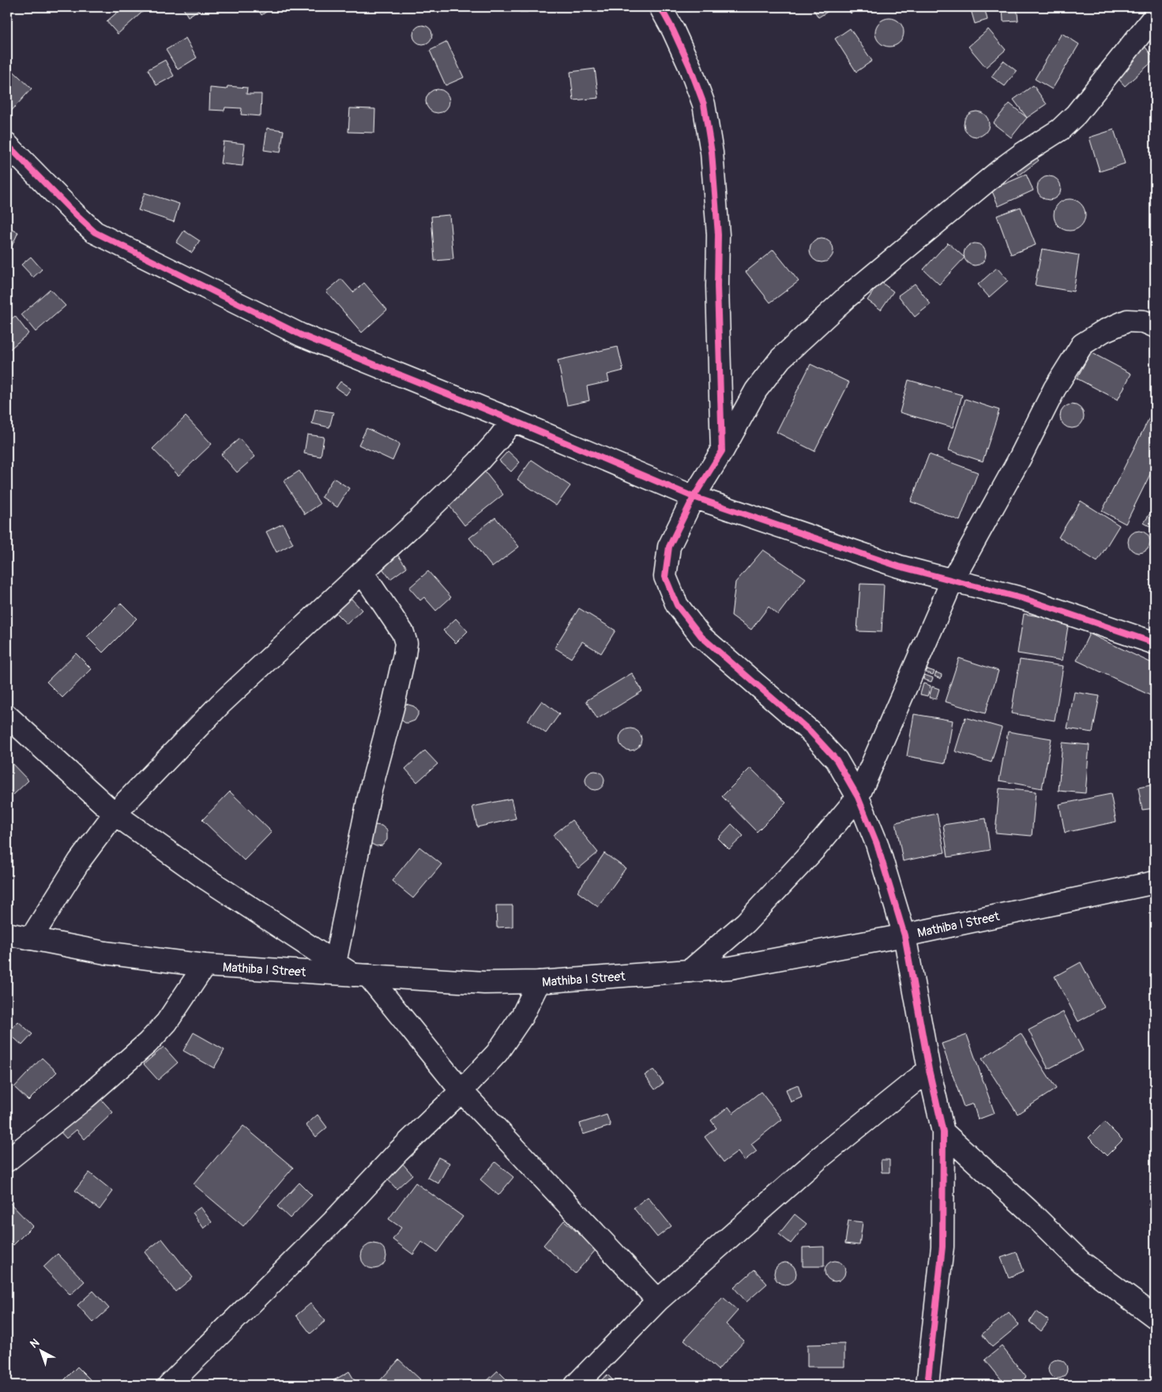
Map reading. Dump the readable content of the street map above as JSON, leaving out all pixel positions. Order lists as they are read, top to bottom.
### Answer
{
  "streets": {
    "street": ["Mathiba I Street"]
  },
  "north": "top left"
}
